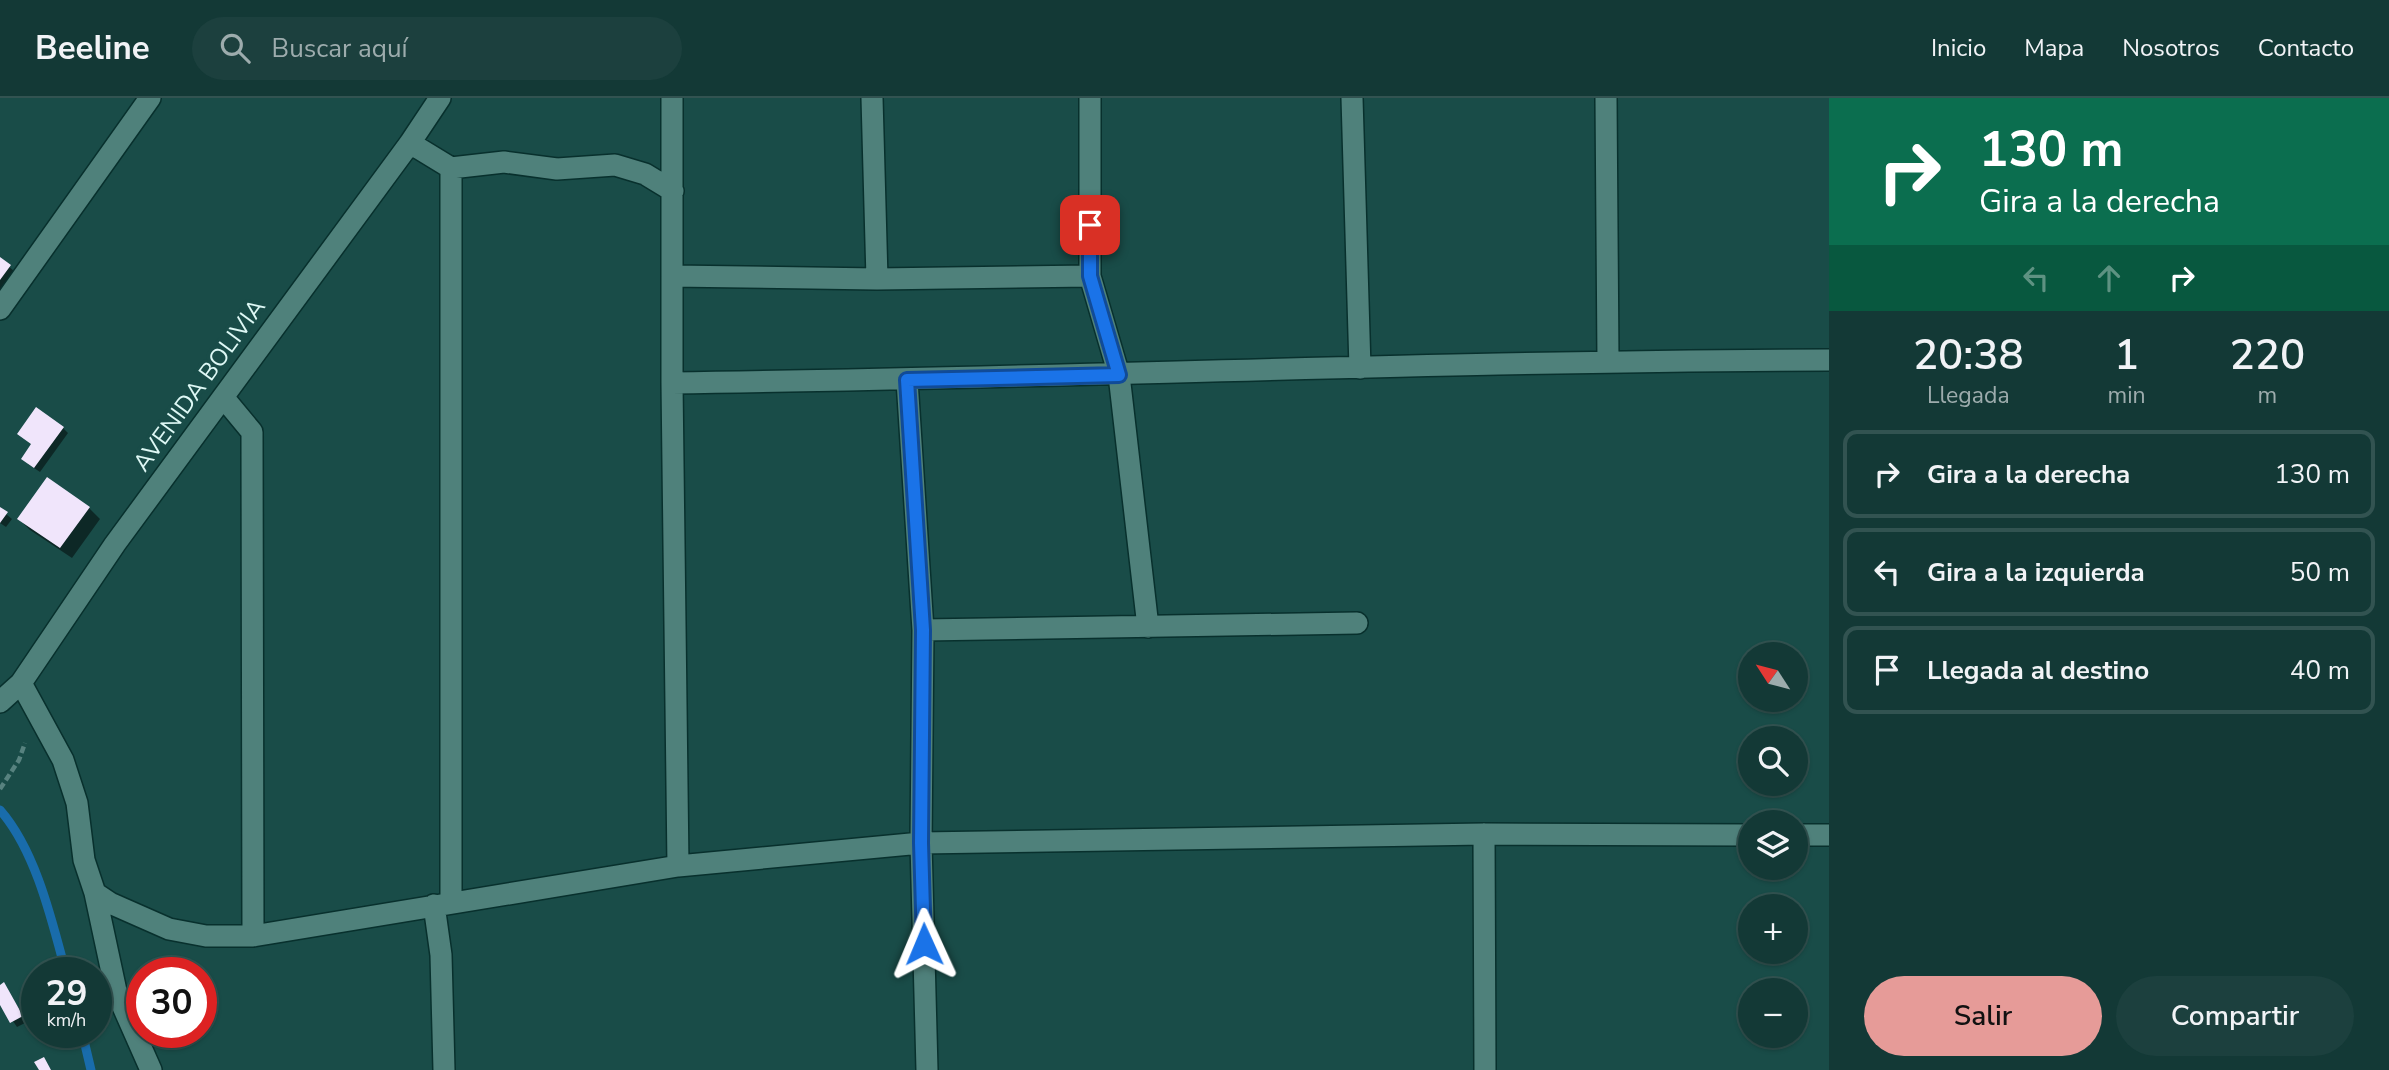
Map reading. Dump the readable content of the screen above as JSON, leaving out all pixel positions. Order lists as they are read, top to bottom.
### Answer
{
  "streets": {
    "street": ["AVENIDA BOLIVIA"]
  },
  "north": "top left",
  "page": {
    "header": "Beeline",
    "search": "Buscar aquí",
    "nav": [
      "Inicio",
      "Mapa",
      "Nosotros",
      "Contacto"
    ],
    "turn": ["130 m", "Gira a la derecha"],
    "eta": [
      "20:38",
      "Llegada",
      "1",
      "min",
      "220",
      "m"
    ],
    "list": [
      {
        "name": "Gira a la derecha",
        "value": "130 m"
      },
      {
        "name": "Gira a la izquierda",
        "value": "50 m"
      },
      {
        "name": "Llegada al destino",
        "value": "40 m"
      }
    ],
    "map_buttons": ["+", "−"],
    "speed": "29 km/h",
    "limit": "30",
    "buttons": ["Salir", "Compartir"]
  }
}
